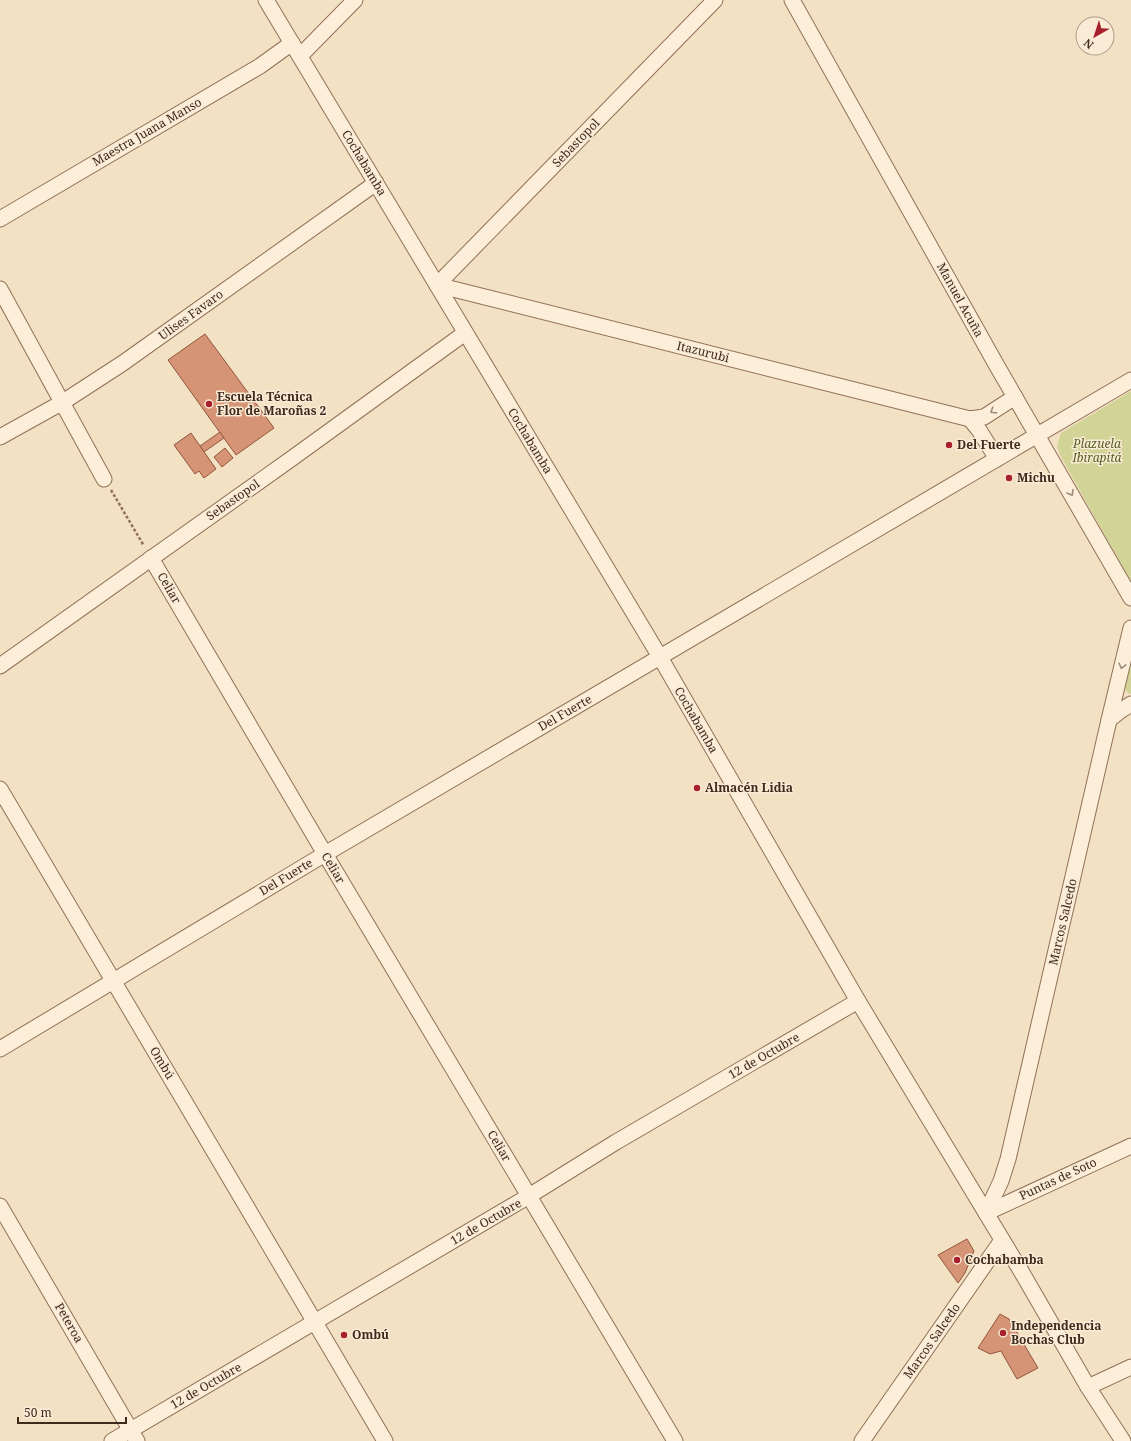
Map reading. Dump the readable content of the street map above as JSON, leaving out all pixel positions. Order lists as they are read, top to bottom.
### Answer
{
  "streets": {
    "street": [
      "Maestra Juana Manso",
      "Sebastopol",
      "Cochabamba",
      "Manuel Acuña",
      "Ulises Favaro",
      "Itazurubi",
      "Celiar",
      "Del Fuerte",
      "Marcos Salcedo",
      "12 de Octubre",
      "Ombú",
      "Puntas de Soto",
      "Peteroa"
    ]
  },
  "crossings": [
    ["Maestra Juana Manso", "Cochabamba"],
    ["Sebastopol", "Cochabamba"],
    ["Sebastopol", "Itazurubi"],
    ["Sebastopol", "Celiar"],
    ["Cochabamba", "Ulises Favaro"],
    ["Cochabamba", "Itazurubi"],
    ["Cochabamba", "Del Fuerte"],
    ["Cochabamba", "Marcos Salcedo"],
    ["Cochabamba", "12 de Octubre"],
    ["Cochabamba", "Puntas de Soto"],
    ["Manuel Acuña", "Del Fuerte"],
    ["Celiar", "Del Fuerte"],
    ["Celiar", "12 de Octubre"],
    ["Del Fuerte", "Ombú"],
    ["Marcos Salcedo", "Puntas de Soto"],
    ["12 de Octubre", "Ombú"],
    ["12 de Octubre", "Peteroa"]
  ],
  "parks": ["Plazuela Ibirapitá"],
  "places": [
    "Escuela Técnica Flor de Maroñas 2",
    "Del Fuerte",
    "Michu",
    "Almacén Lidia",
    "Cochabamba",
    "Independencia Bochas Club",
    "Ombú"
  ],
  "scale_bar": "50 m",
  "north": "bottom left"
}
